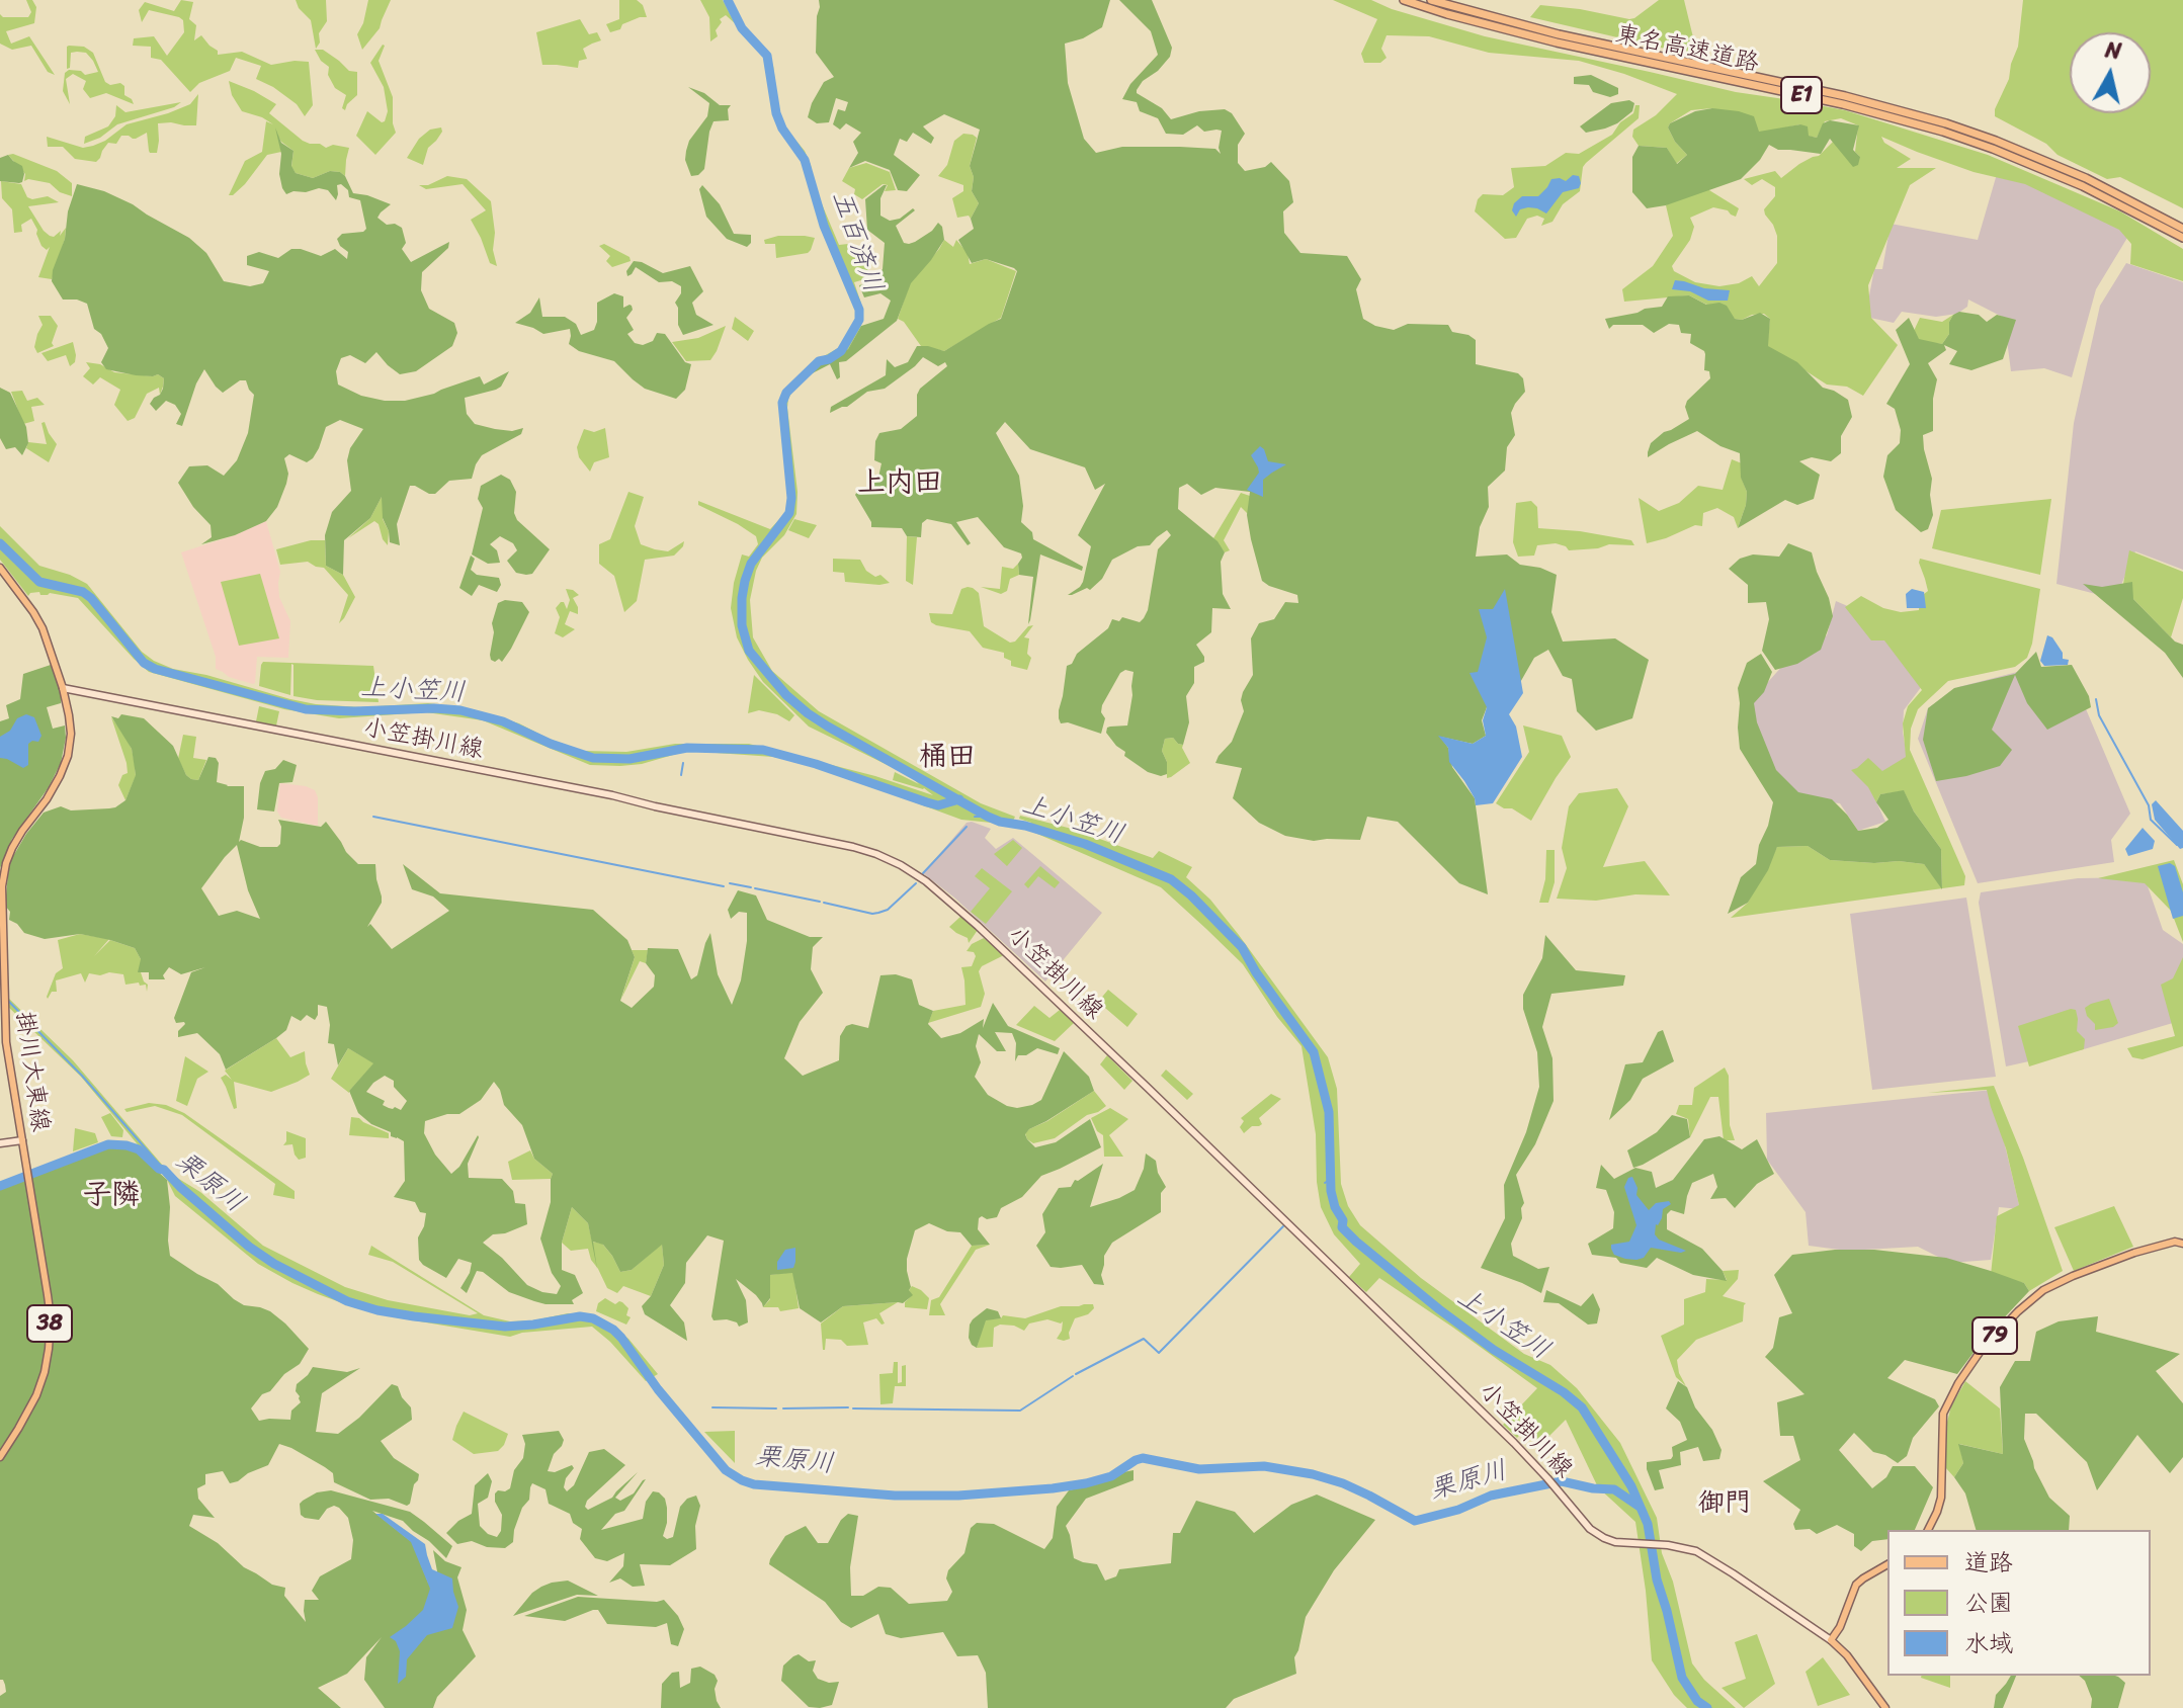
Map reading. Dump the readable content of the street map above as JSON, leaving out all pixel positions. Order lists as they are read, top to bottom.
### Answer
{
  "streets": {
    "highway": ["東名高速道路", "E1"],
    "main road": [
      "小笠掛川線",
      "掛川大東線",
      "38",
      "79"
    ]
  },
  "crossings": [
    ["小笠掛川線", "掛川大東線"]
  ],
  "districts": [
    "上内田",
    "桶田",
    "子隣",
    "御門"
  ],
  "water": ["五百済川", "上小笠川", "栗原川"],
  "legend": ["道路", "公園", "水域"],
  "north": "top"
}
